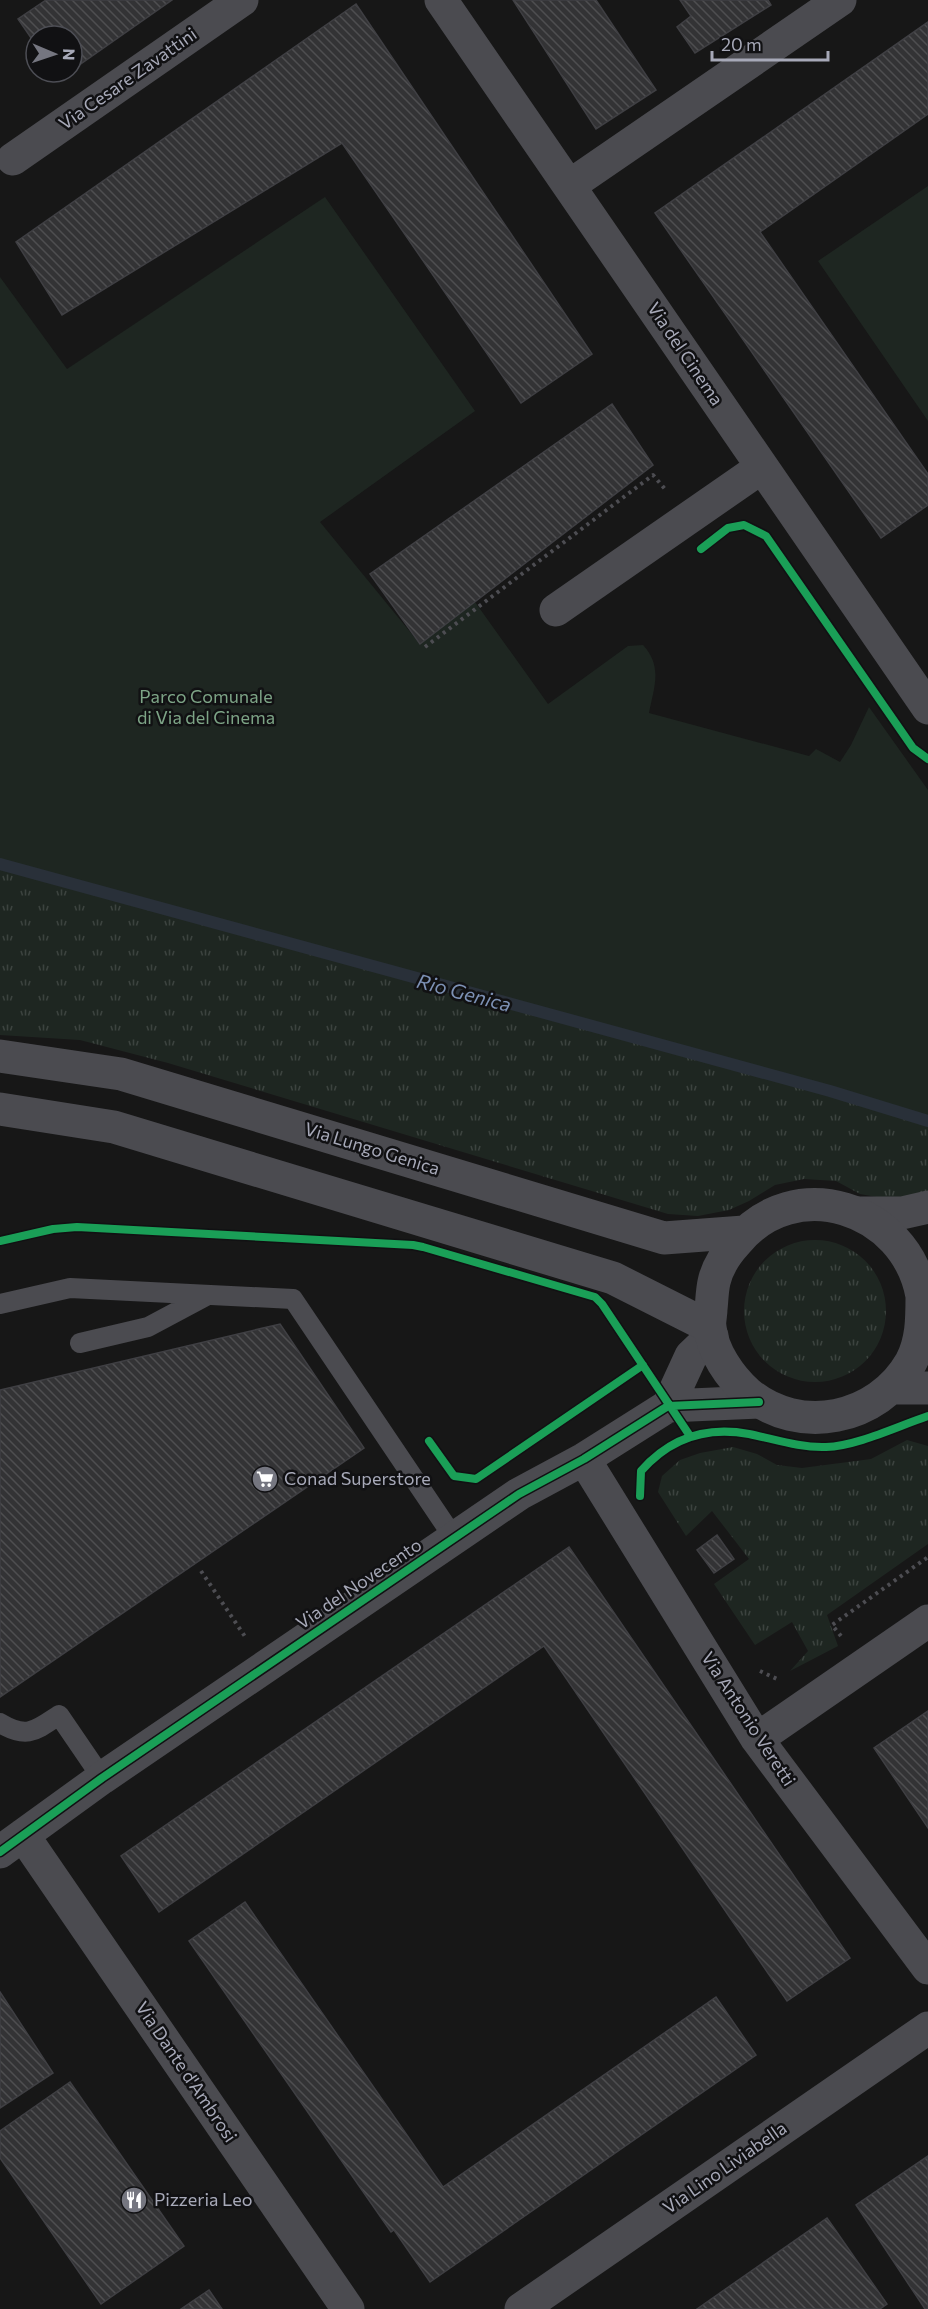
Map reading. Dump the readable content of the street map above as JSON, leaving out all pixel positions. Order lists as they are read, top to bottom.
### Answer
{
  "streets": {
    "street": [
      "Via Cesare Zavattini",
      "Via del Cinema",
      "Via Lungo Genica",
      "Via del Novecento",
      "Via Antonio Veretti",
      "Via Dante d'Ambrosi",
      "Via Lino Liviabella"
    ]
  },
  "crossings": [
    ["Via Lungo Genica", "Via del Novecento"],
    ["Via del Novecento", "Via Antonio Veretti"],
    ["Via del Novecento", "Via Dante d'Ambrosi"]
  ],
  "water": ["Rio Genica"],
  "parks": ["Parco Comunale di Via del Cinema"],
  "places": {
    "supermarket": ["Conad Superstore"],
    "restaurant": ["Pizzeria Leo"]
  },
  "scale_bar": "20 m",
  "north": "right"
}
